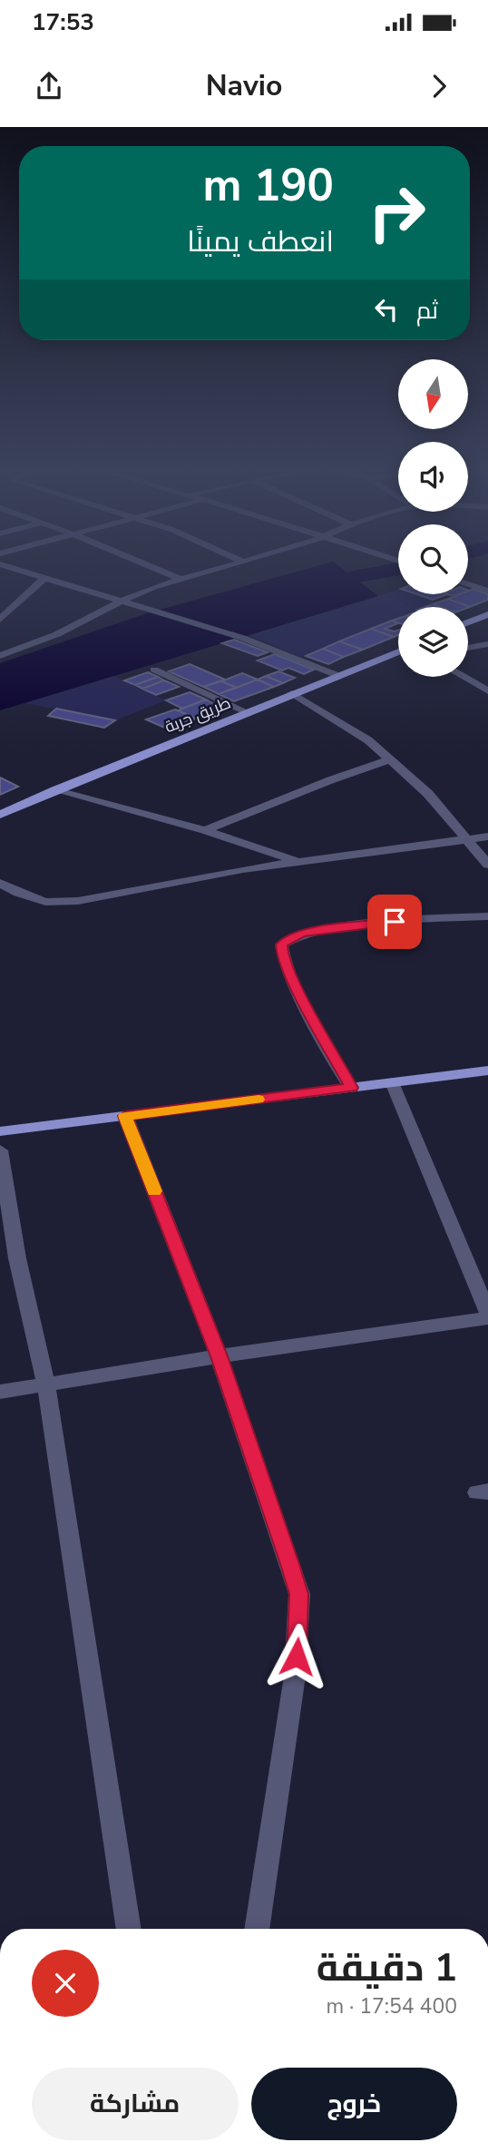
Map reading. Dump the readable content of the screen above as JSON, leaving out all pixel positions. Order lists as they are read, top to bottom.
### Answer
{
  "streets": {
    "main road": ["طريق جربة"]
  },
  "north": "bottom",
  "page": {
    "status": "17:53",
    "header": "Navio",
    "turn": ["190 m", "انعطف يمينًا"],
    "then": "ثم",
    "heading": ["1 دقيقة", "400 m · 17:54"],
    "buttons": ["خروج", "مشاركة"]
  }
}
